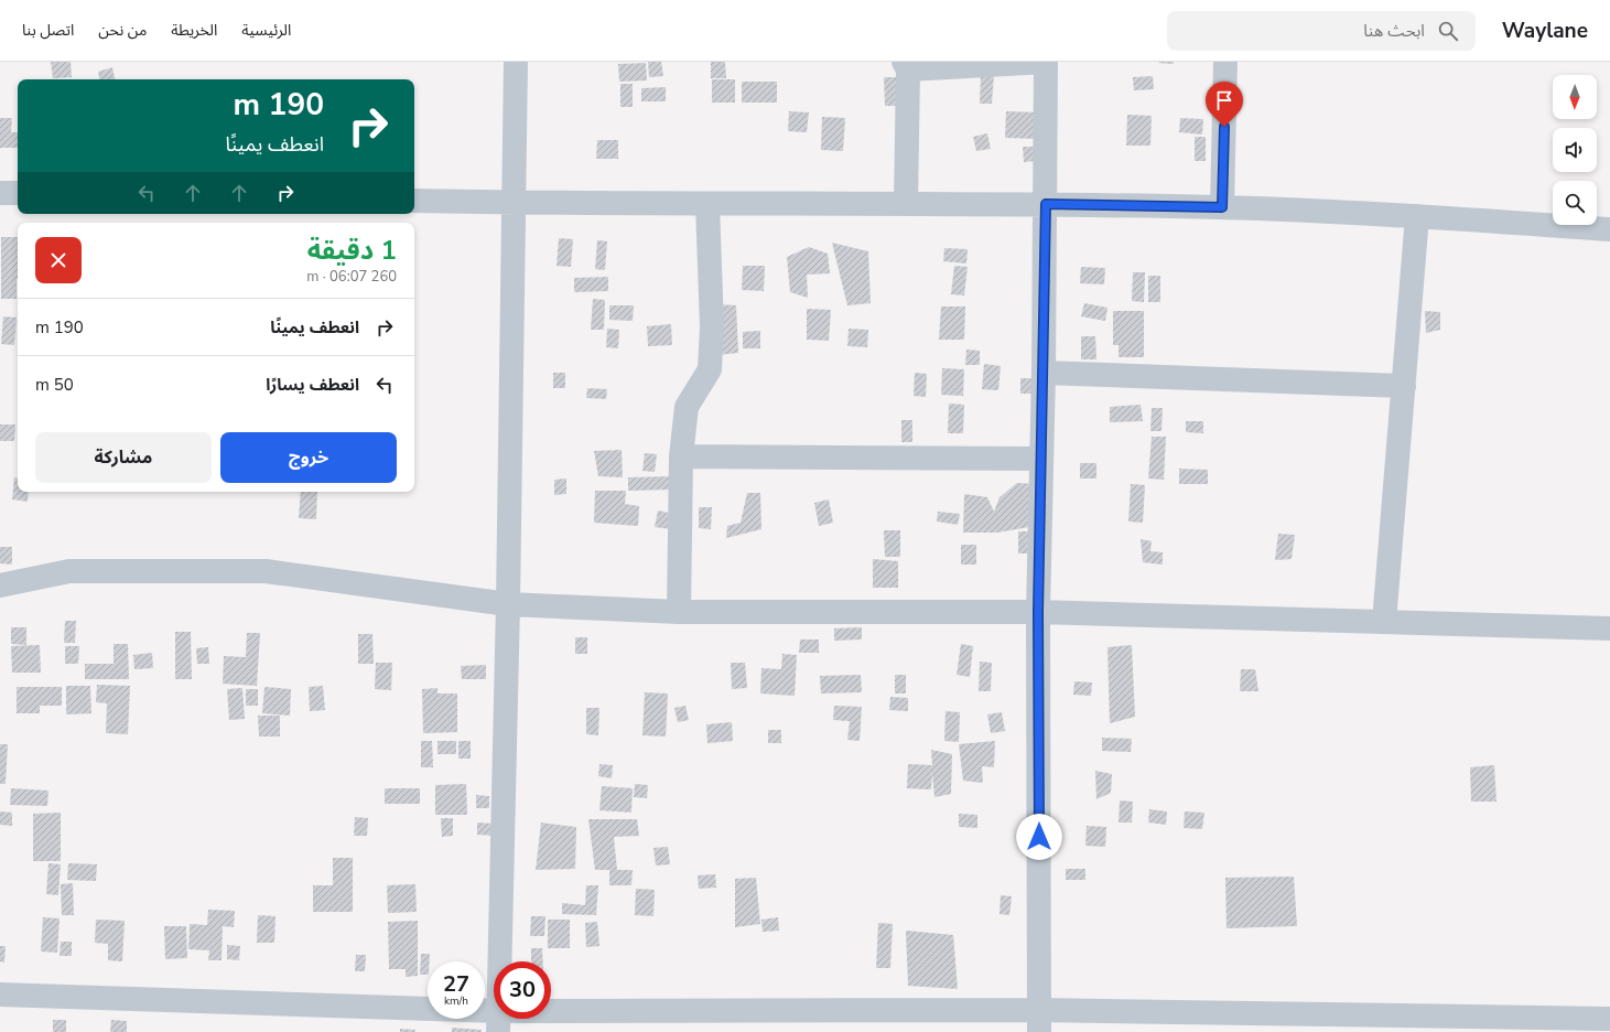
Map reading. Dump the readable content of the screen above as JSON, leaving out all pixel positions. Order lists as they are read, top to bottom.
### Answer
{
  "north": "bottom",
  "page": {
    "header": "Waylane",
    "search": "ابحث هنا",
    "nav": [
      "الرئيسية",
      "الخريطة",
      "من نحن",
      "اتصل بنا"
    ],
    "turn": ["190 m", "انعطف يمينًا"],
    "heading": ["1 دقيقة", "260 m · 06:07"],
    "list": [
      {
        "name": "انعطف يمينًا",
        "value": "190 m"
      },
      {
        "name": "انعطف يسارًا",
        "value": "50 m"
      }
    ],
    "buttons": ["خروج", "مشاركة"],
    "speed": "27 km/h",
    "limit": "30"
  }
}
